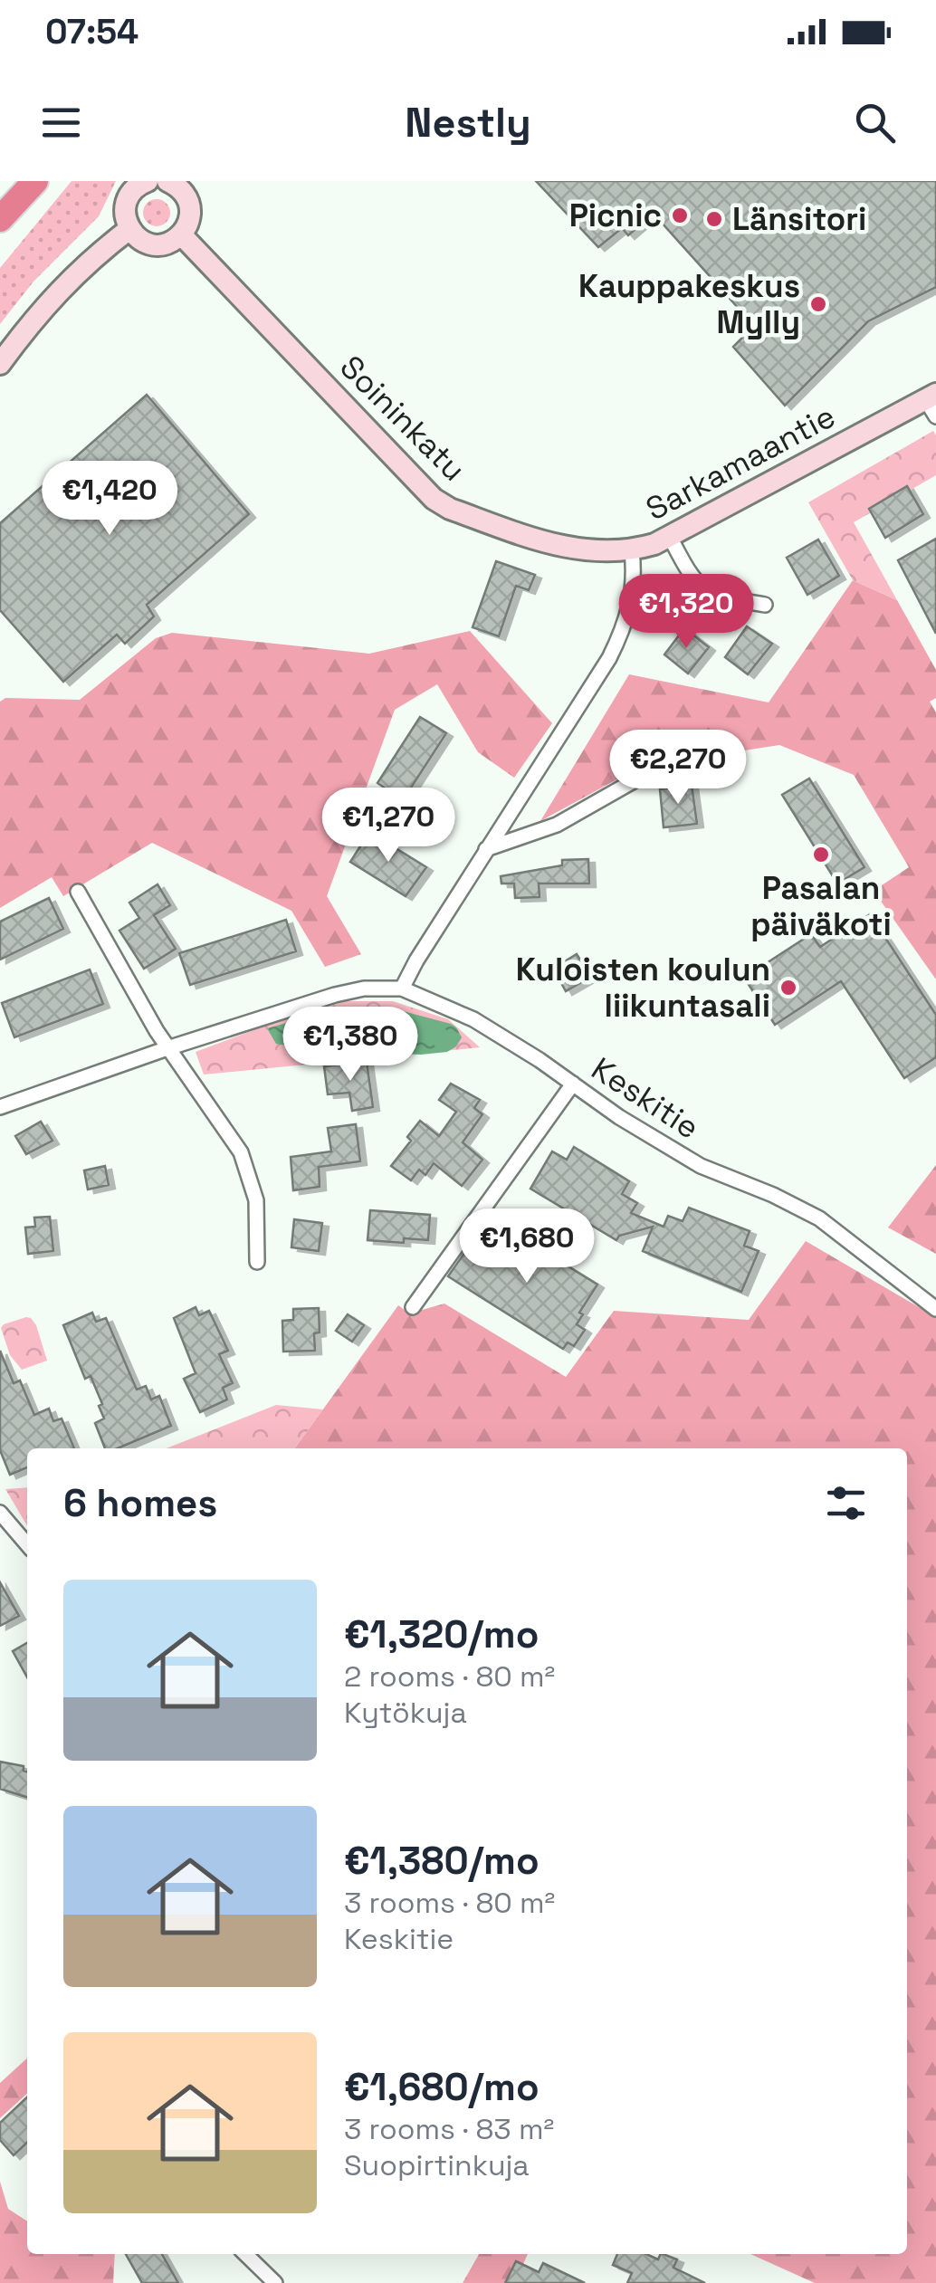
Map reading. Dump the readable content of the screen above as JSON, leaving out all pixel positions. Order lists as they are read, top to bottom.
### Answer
{
  "streets": {
    "street": ["Soininkatu", "Sarkamaantie", "Keskitie"]
  },
  "crossings": [
    ["Soininkatu", "Sarkamaantie"],
    ["Sarkamaantie", "Keskitie"]
  ],
  "places": [
    "Picnic",
    "Länsitori",
    "Kauppakeskus Mylly",
    "Pasalan päiväkoti",
    "Kuloisten koulun liikuntasali"
  ],
  "page": {
    "status": "07:54",
    "header": "Nestly",
    "price": [
      "€1,420",
      "€1,320",
      "€2,270",
      "€1,270",
      "€1,380",
      "€1,680"
    ],
    "heading": "6 homes",
    "list": [
      {
        "name": "€1,320/mo",
        "note": "2 rooms · 80 m² · Kytökuja"
      },
      {
        "name": "€1,380/mo",
        "note": "3 rooms · 80 m² · Keskitie"
      },
      {
        "name": "€1,680/mo",
        "note": "3 rooms · 83 m² · Suopirtinkuja"
      }
    ]
  }
}
